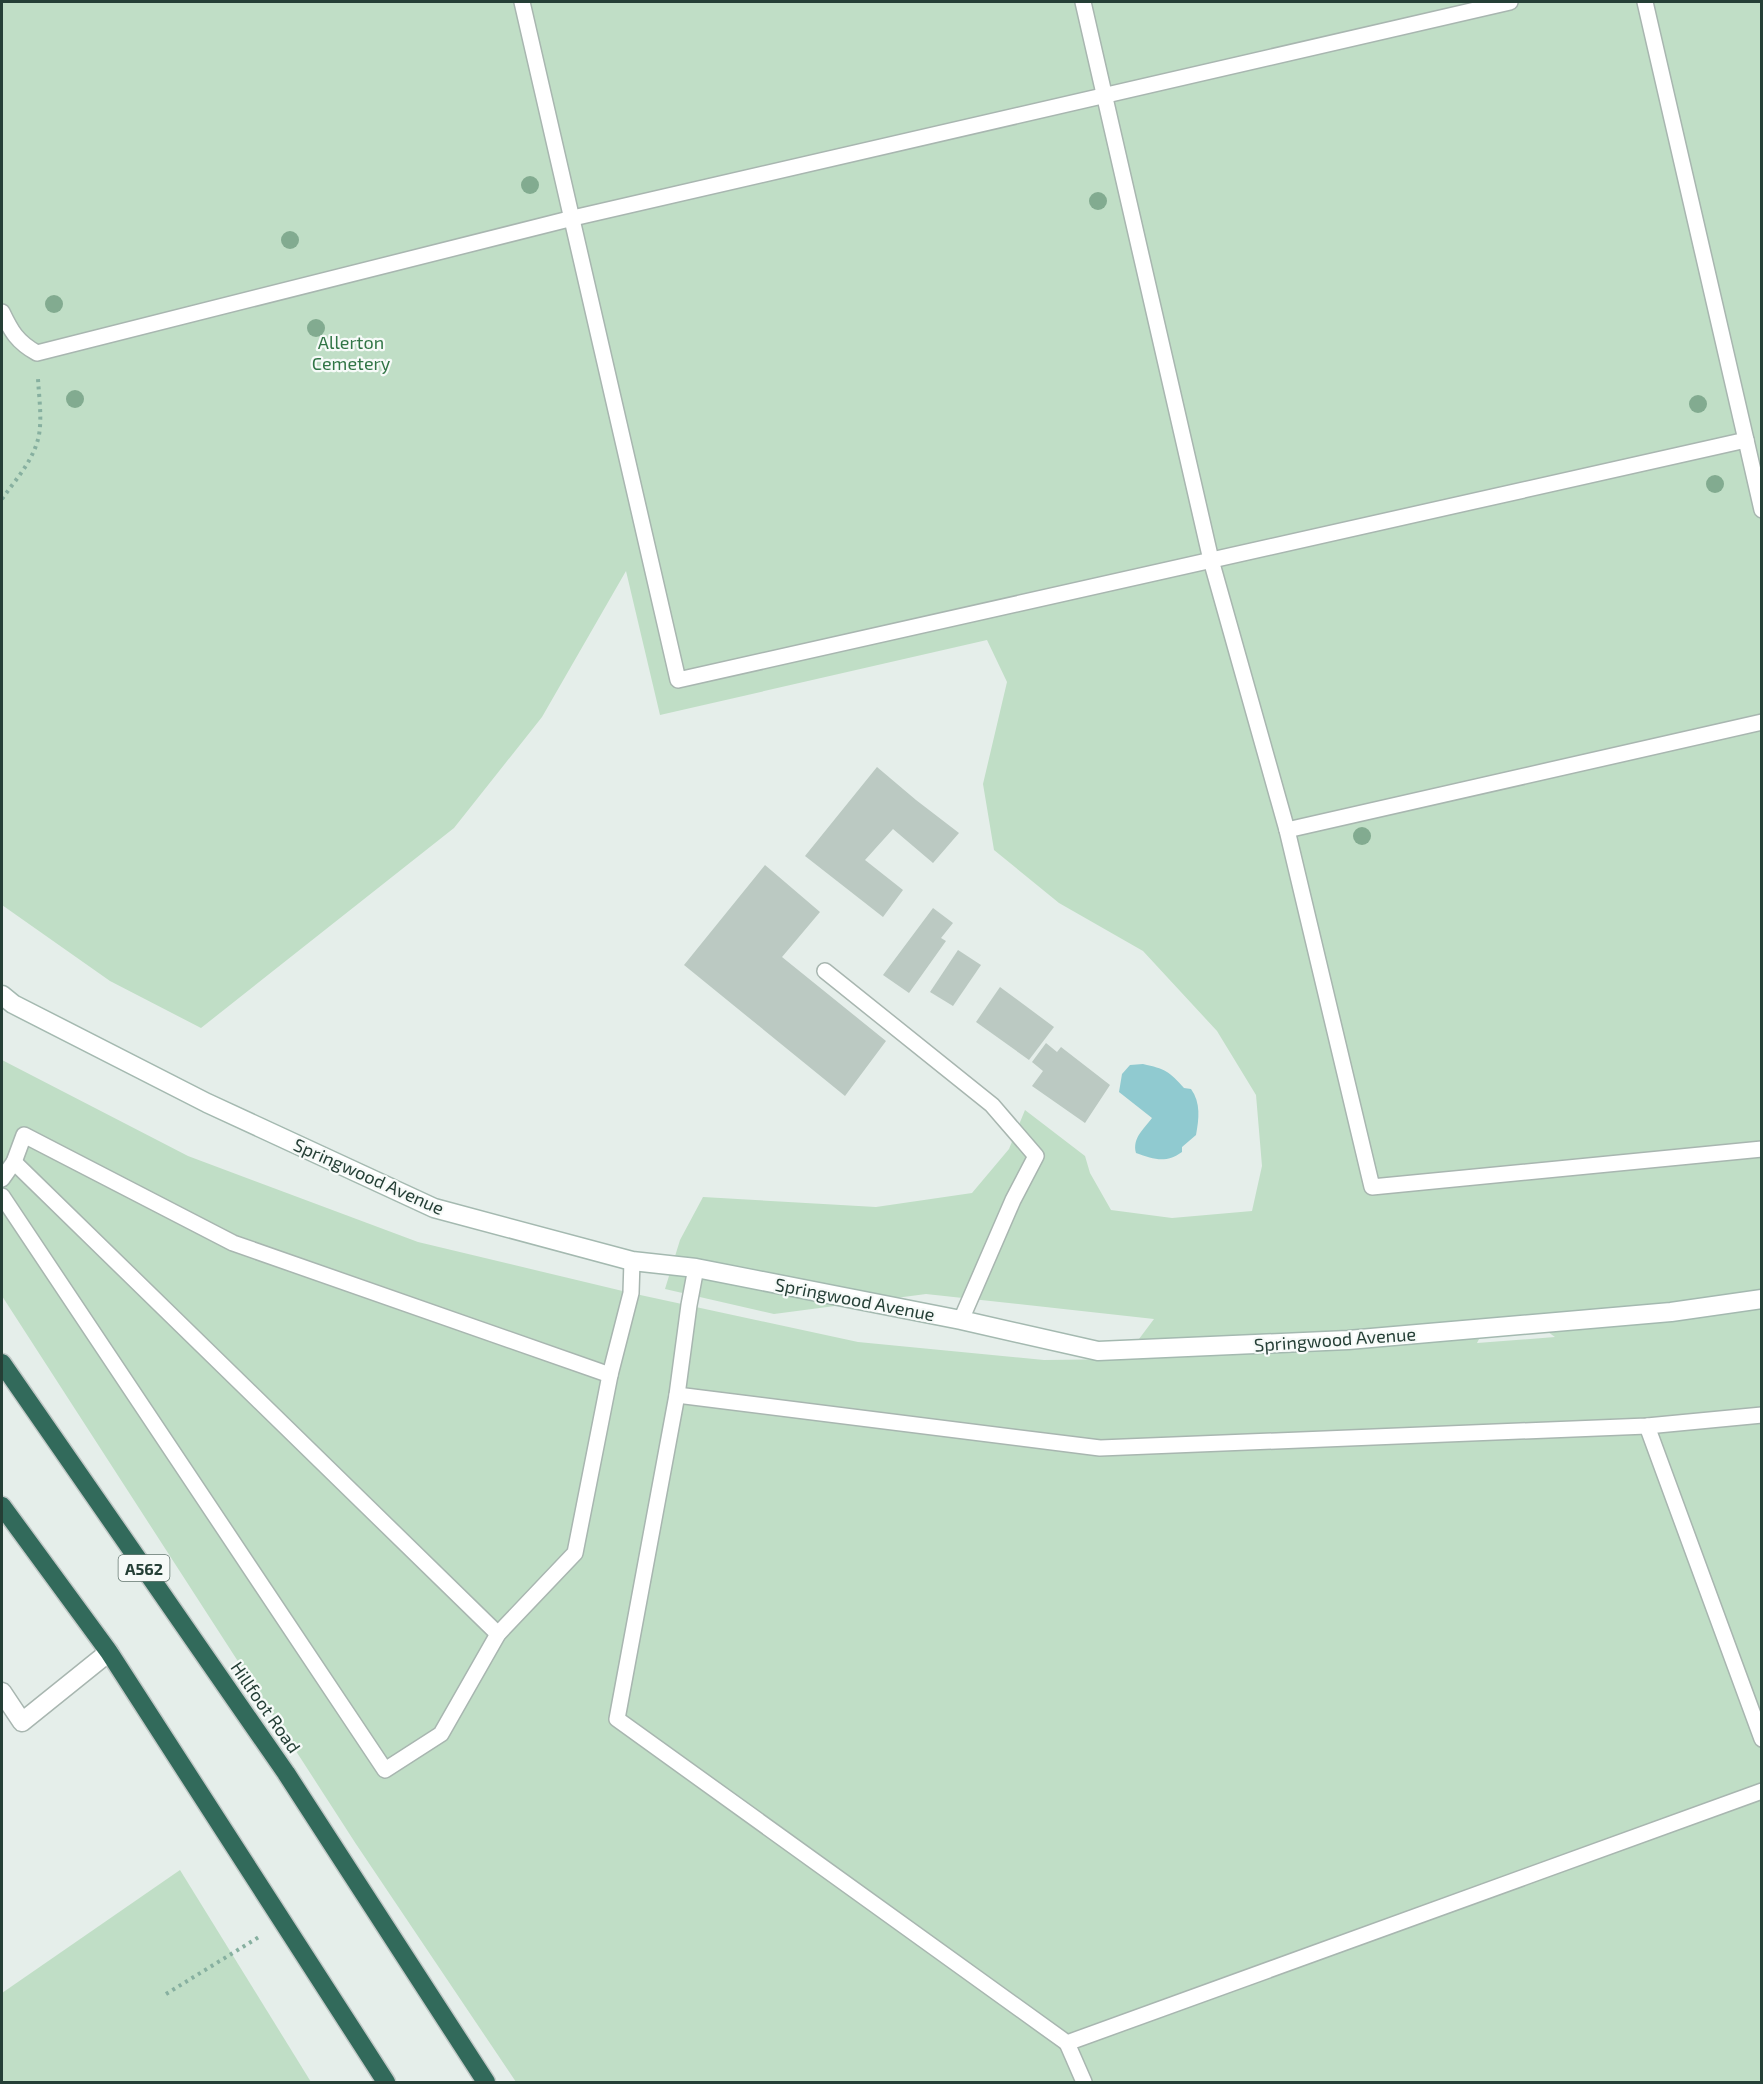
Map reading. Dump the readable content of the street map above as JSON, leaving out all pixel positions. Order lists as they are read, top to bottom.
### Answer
{
  "streets": {
    "highway": ["A562", "Hillfoot Road"],
    "street": ["Springwood Avenue"]
  },
  "parks": ["Allerton Cemetery"]
}
